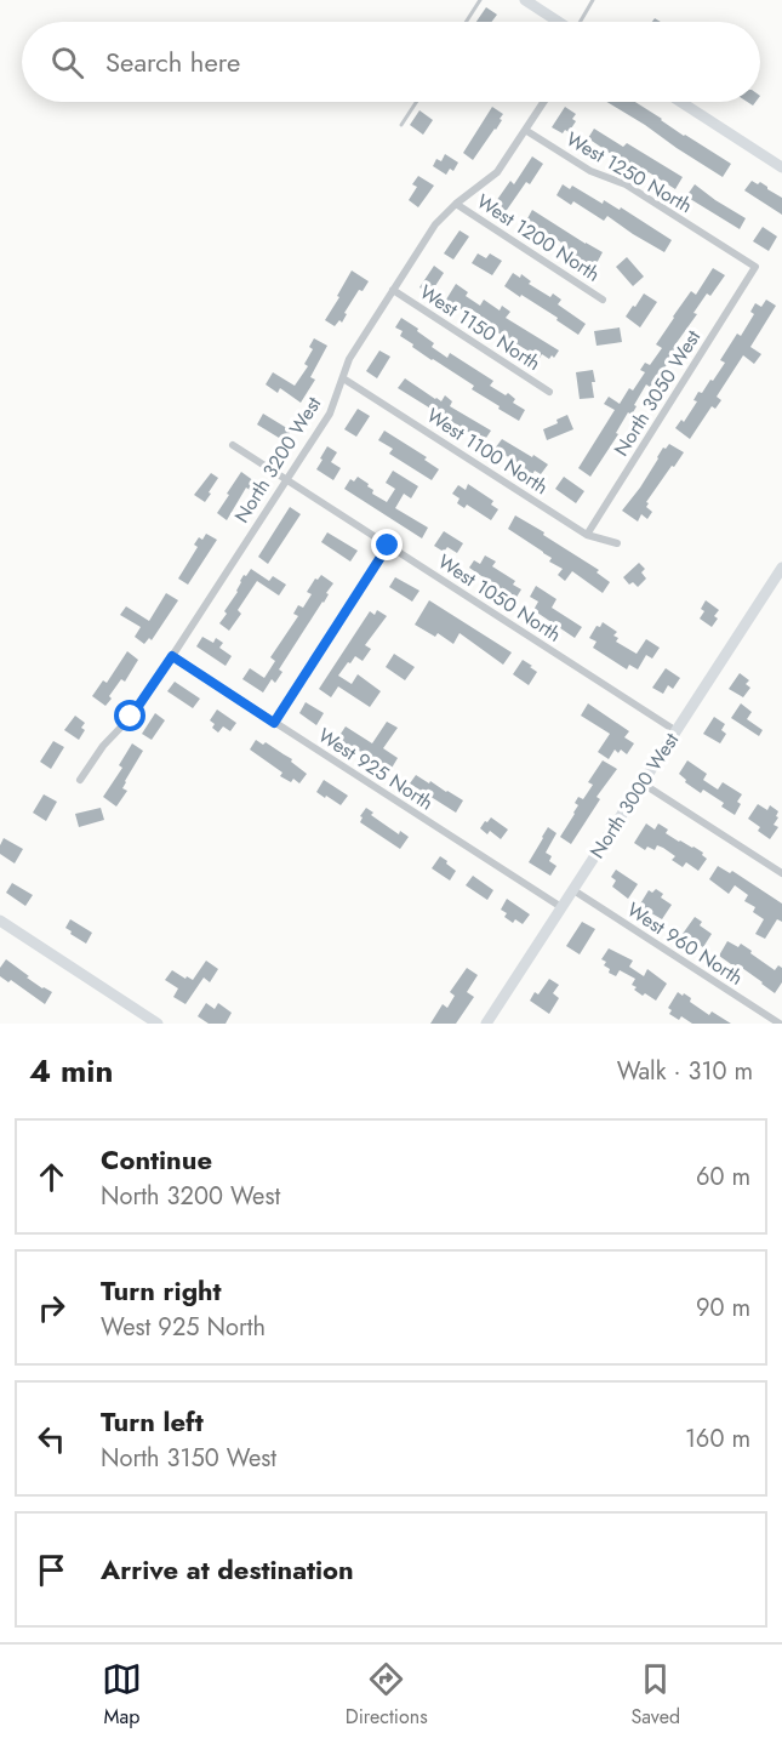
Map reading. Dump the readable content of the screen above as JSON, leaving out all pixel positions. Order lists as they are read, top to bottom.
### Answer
{
  "streets": {
    "main road": ["North 3000 West"],
    "street": [
      "West 1250 North",
      "West 1200 North",
      "West 1150 North",
      "North 3050 West",
      "West 1100 North",
      "North 3200 West",
      "West 1050 North",
      "West 925 North",
      "West 960 North"
    ]
  },
  "crossings": [
    ["West 1250 North", "North 3050 West"],
    ["West 1250 North", "North 3200 West"],
    ["West 1200 North", "North 3200 West"],
    ["West 1150 North", "North 3200 West"],
    ["North 3050 West", "West 1100 North"],
    ["West 1100 North", "North 3200 West"],
    ["North 3200 West", "West 1050 North"],
    ["North 3200 West", "West 925 North"],
    ["West 1050 North", "North 3000 West"],
    ["West 925 North", "North 3000 West"],
    ["North 3000 West", "West 960 North"]
  ],
  "page": {
    "search": "Search here",
    "heading": ["4 min", "Walk · 310 m"],
    "list": [
      ["Continue", "North 3200 West", "60 m"],
      ["Turn right", "West 925 North", "90 m"],
      ["Turn left", "North 3150 West", "160 m"],
      "Arrive at destination"
    ],
    "nav": ["Map", "Directions", "Saved"]
  }
}
